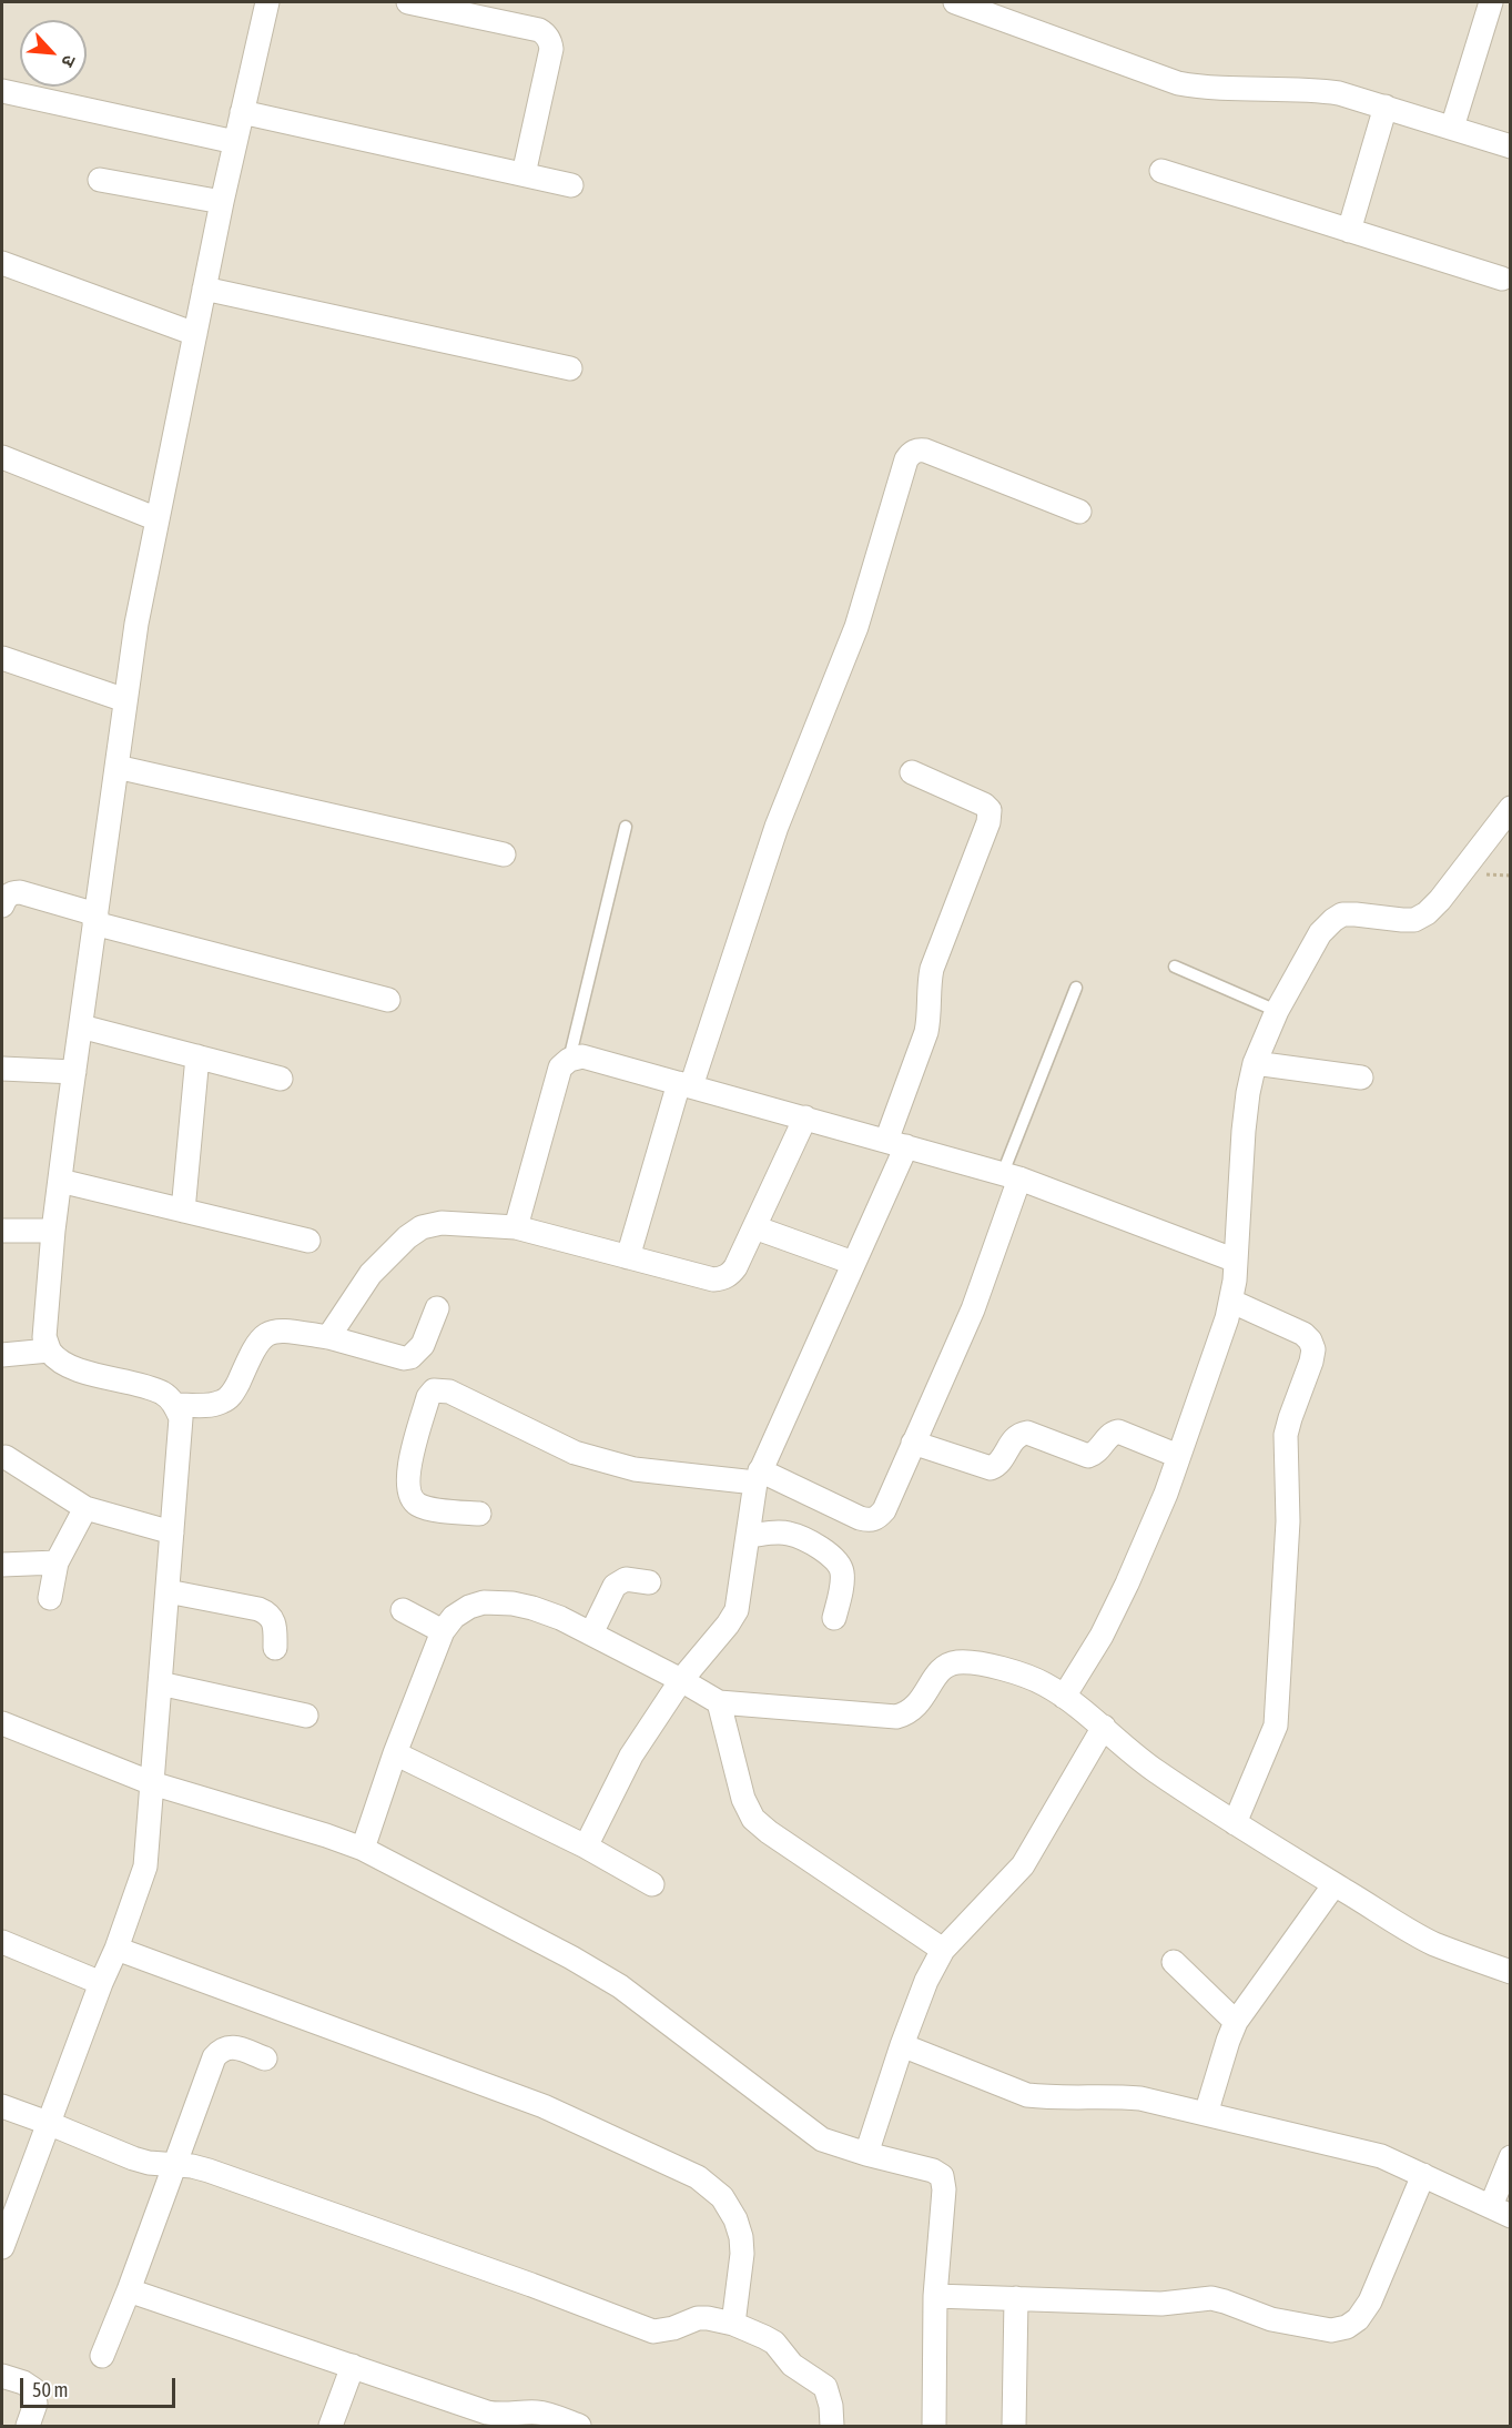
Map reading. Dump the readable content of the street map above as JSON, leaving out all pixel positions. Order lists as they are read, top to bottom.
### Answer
{
  "scale_bar": "50 m",
  "north": "bottom right"
}
